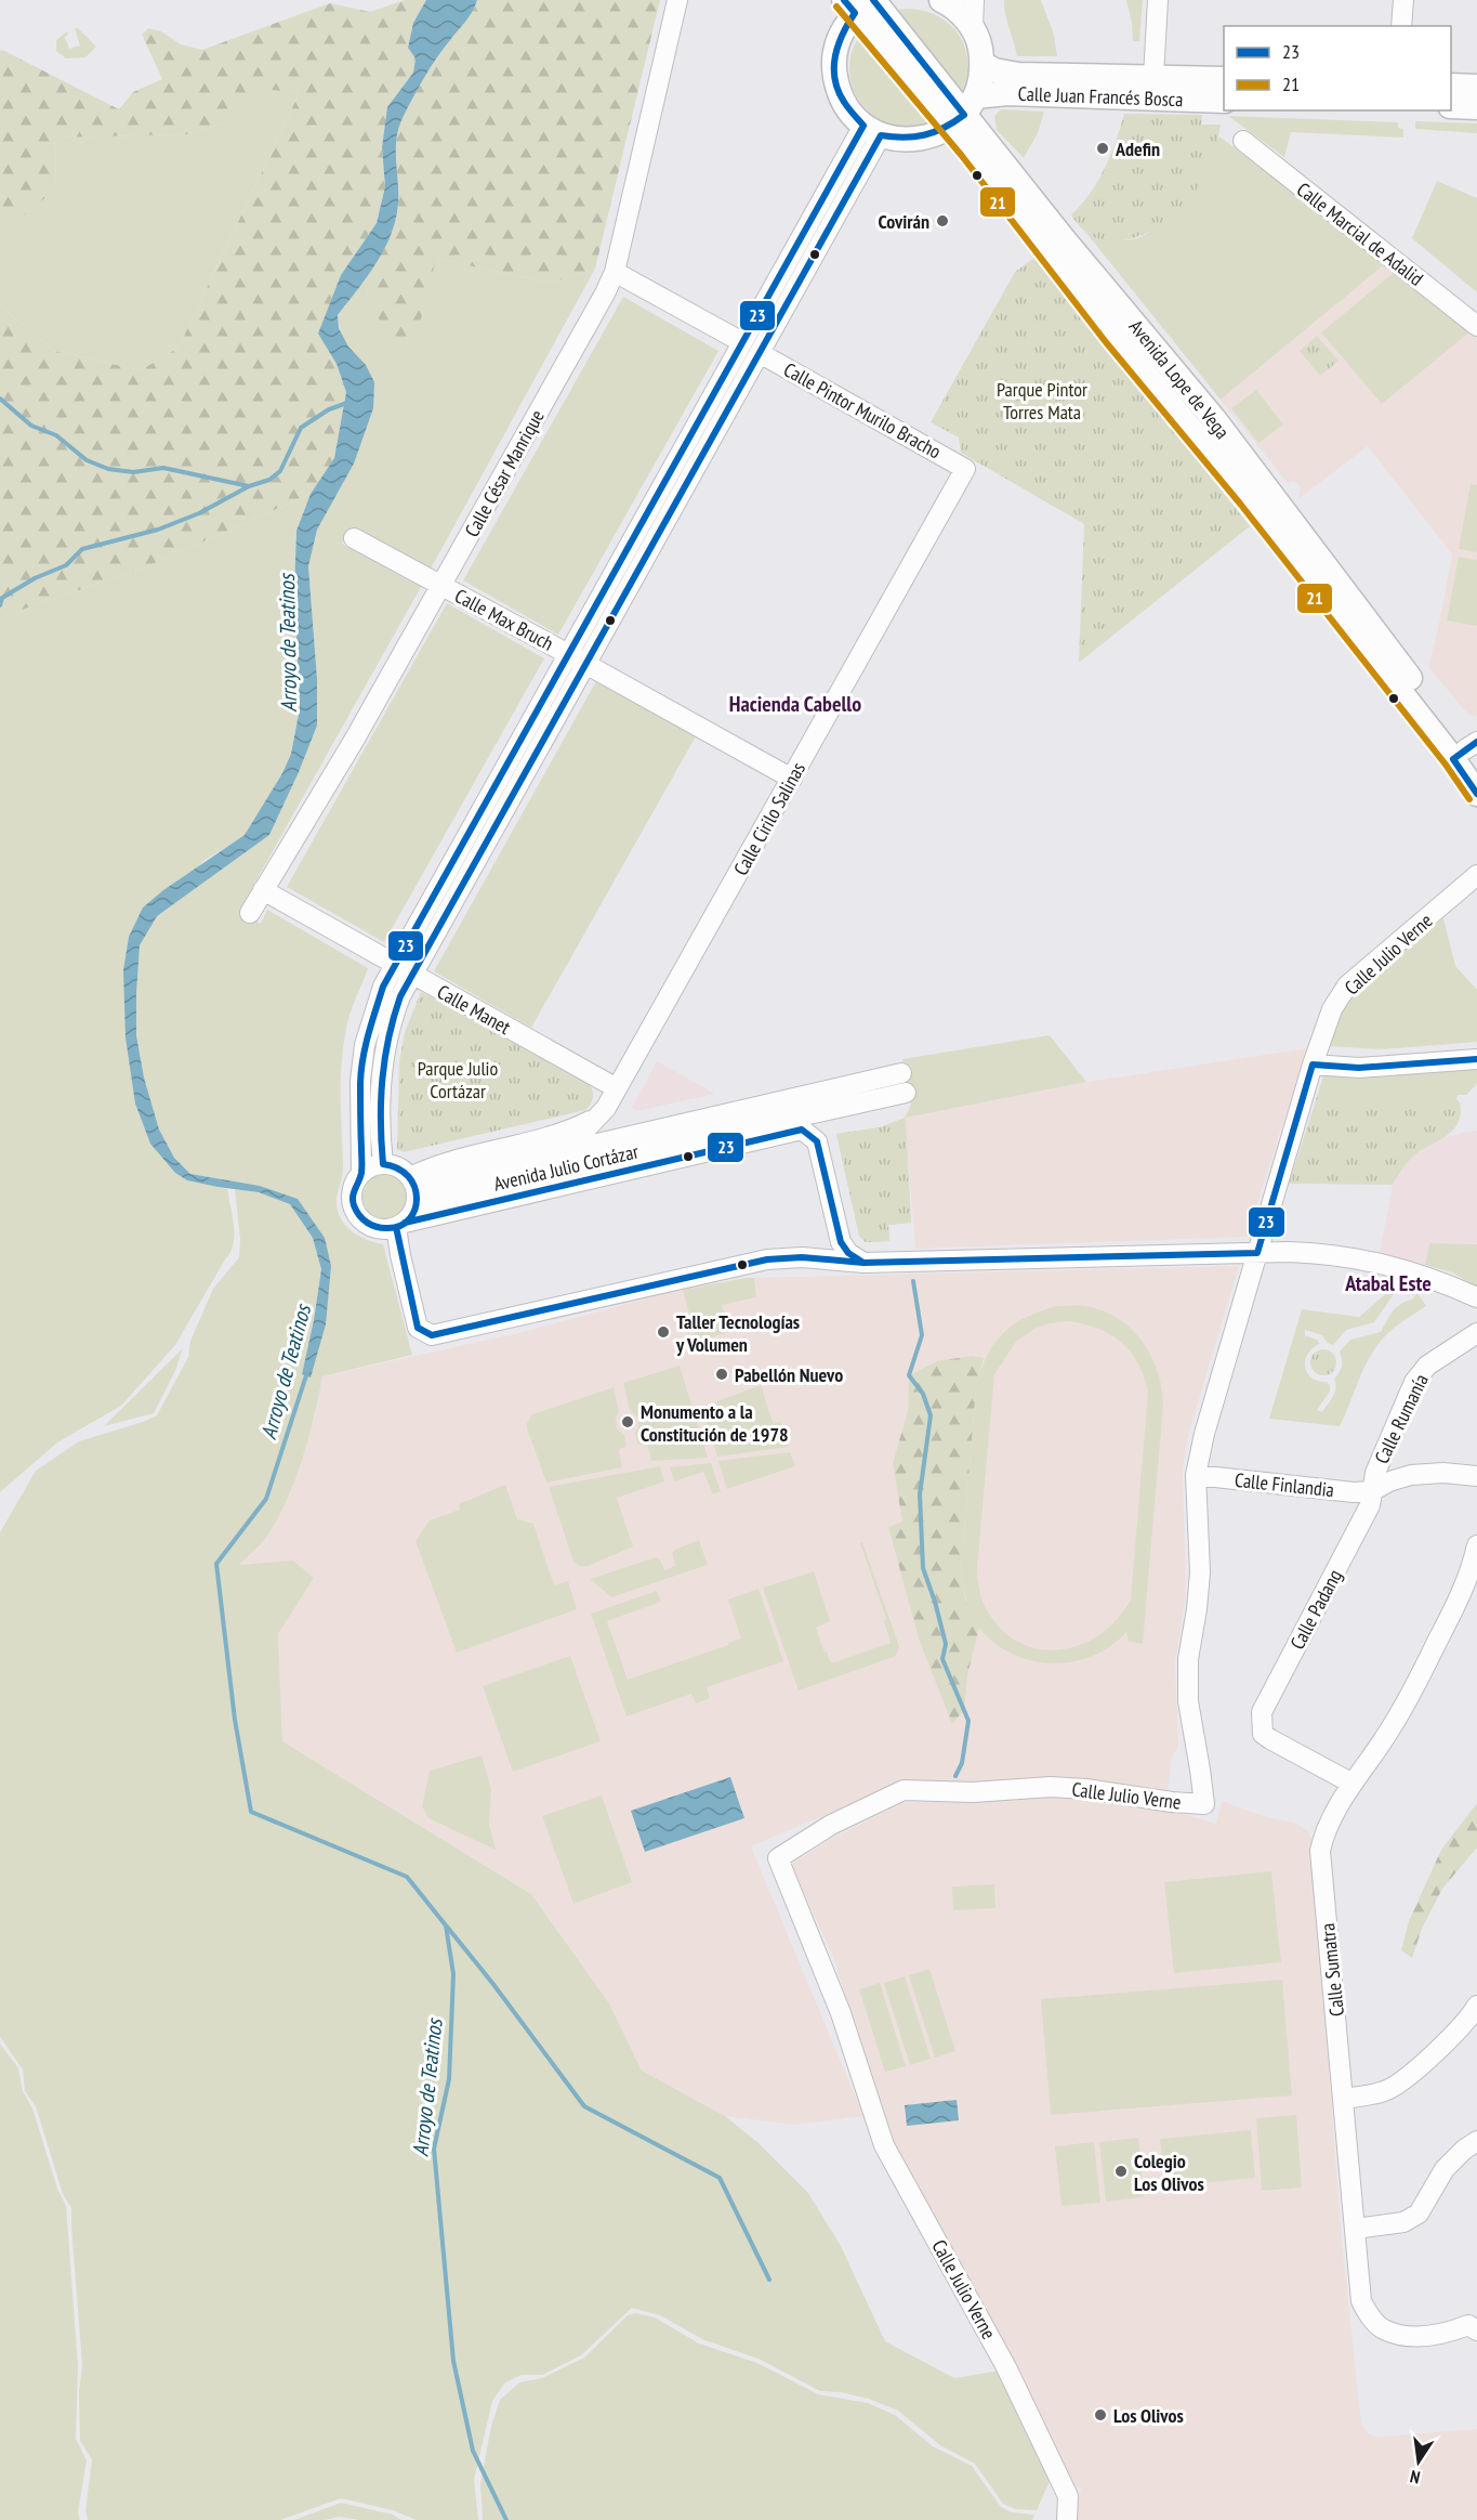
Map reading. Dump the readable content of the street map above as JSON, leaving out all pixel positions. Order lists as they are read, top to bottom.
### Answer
{
  "streets": {
    "main road": ["Calle Juan Francés Bosca", "Avenida Lope de Vega"],
    "street": [
      "Calle Marcial de Adalid",
      "Calle Pintor Murilo Bracho",
      "Calle César Manrique",
      "Calle Max Bruch",
      "Calle Cirilo Salinas",
      "Calle Julio Verne",
      "Calle Manet",
      "Avenida Julio Cortázar",
      "Calle Rumanía",
      "Calle Finlandia",
      "Calle Padang",
      "Calle Sumatra"
    ]
  },
  "crossings": [
    ["Calle Juan Francés Bosca", "Avenida Lope de Vega"],
    ["Calle Pintor Murilo Bracho", "Calle Cirilo Salinas"],
    ["Calle César Manrique", "Calle Max Bruch"],
    ["Calle César Manrique", "Calle Manet"],
    ["Calle Max Bruch", "Calle Cirilo Salinas"],
    ["Calle Cirilo Salinas", "Calle Manet"],
    ["Calle Cirilo Salinas", "Avenida Julio Cortázar"],
    ["Calle Julio Verne", "Calle Finlandia"],
    ["Calle Rumanía", "Calle Finlandia"],
    ["Calle Rumanía", "Calle Padang"],
    ["Calle Finlandia", "Calle Padang"],
    ["Calle Padang", "Calle Sumatra"]
  ],
  "districts": ["Hacienda Cabello", "Atabal Este"],
  "water": ["Arroyo de Teatinos"],
  "parks": ["Parque Pintor Torres Mata", "Parque Julio Cortázar"],
  "places": [
    "Adefin",
    "Covirán",
    "Taller Tecnologías y Volumen",
    "Pabellón Nuevo",
    "Monumento a la Constitución de 1978",
    "Colegio Los Olivos",
    "Los Olivos"
  ],
  "lines": ["transit line 23", "transit line 21"],
  "legend": ["23", "21"],
  "north": "bottom"
}
